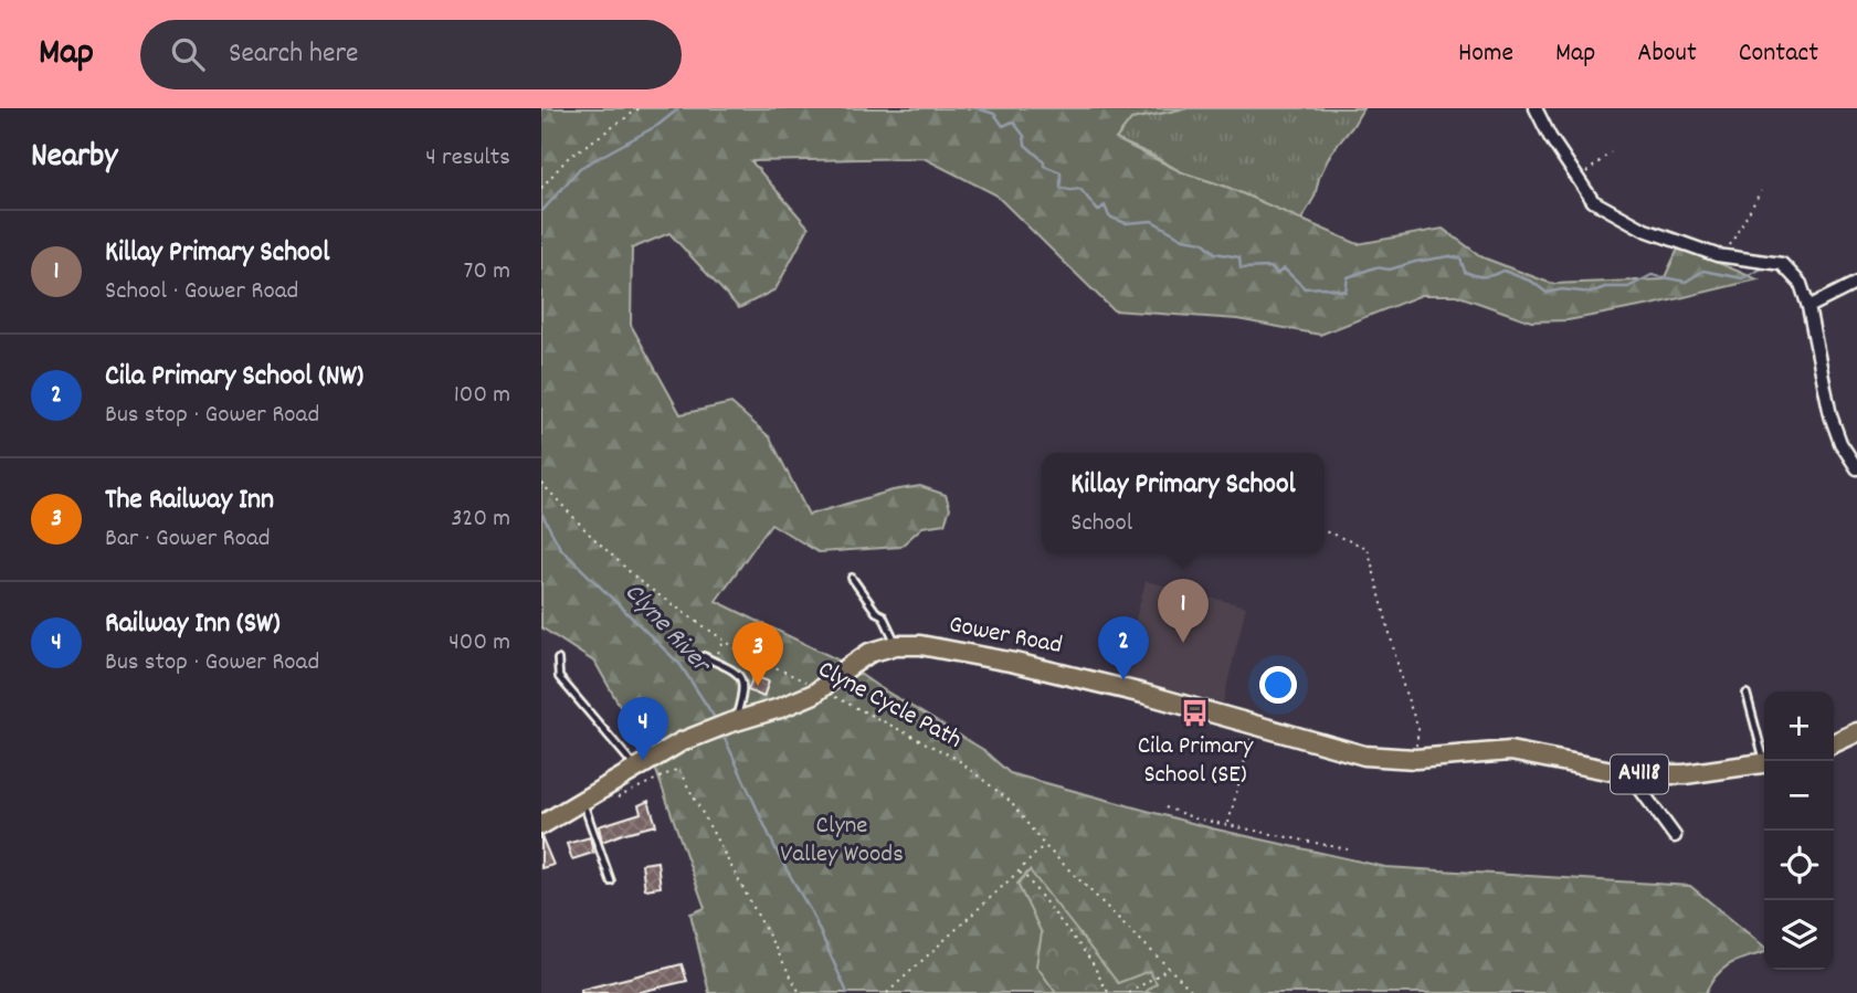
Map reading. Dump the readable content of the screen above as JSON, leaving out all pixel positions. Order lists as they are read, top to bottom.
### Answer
{
  "streets": {
    "main road": ["Gower Road", "A4118"],
    "path": ["Clyne Cycle Path"]
  },
  "water": ["Clyne River"],
  "parks": ["Clyne Valley Woods"],
  "places": {
    "bus stop": ["Cila Primary School (SE)"]
  },
  "page": {
    "header": "Map",
    "search": "Search here",
    "nav": [
      "Home",
      "Map",
      "About",
      "Contact"
    ],
    "heading": ["Nearby", "4 results"],
    "list": [
      {
        "mark": "1",
        "name": "Killay Primary School",
        "note": "School · Gower Road",
        "value": "70 m"
      },
      {
        "mark": "2",
        "name": "Cila Primary School (NW)",
        "note": "Bus stop · Gower Road",
        "value": "100 m"
      },
      {
        "mark": "3",
        "name": "The Railway Inn",
        "note": "Bar · Gower Road",
        "value": "320 m"
      },
      {
        "mark": "4",
        "name": "Railway Inn (SW)",
        "note": "Bus stop · Gower Road",
        "value": "400 m"
      }
    ],
    "popup": ["Killay Primary School", "School"],
    "pins": [
      "1",
      "2",
      "3",
      "4"
    ],
    "map_buttons": ["+", "−"]
  }
}
